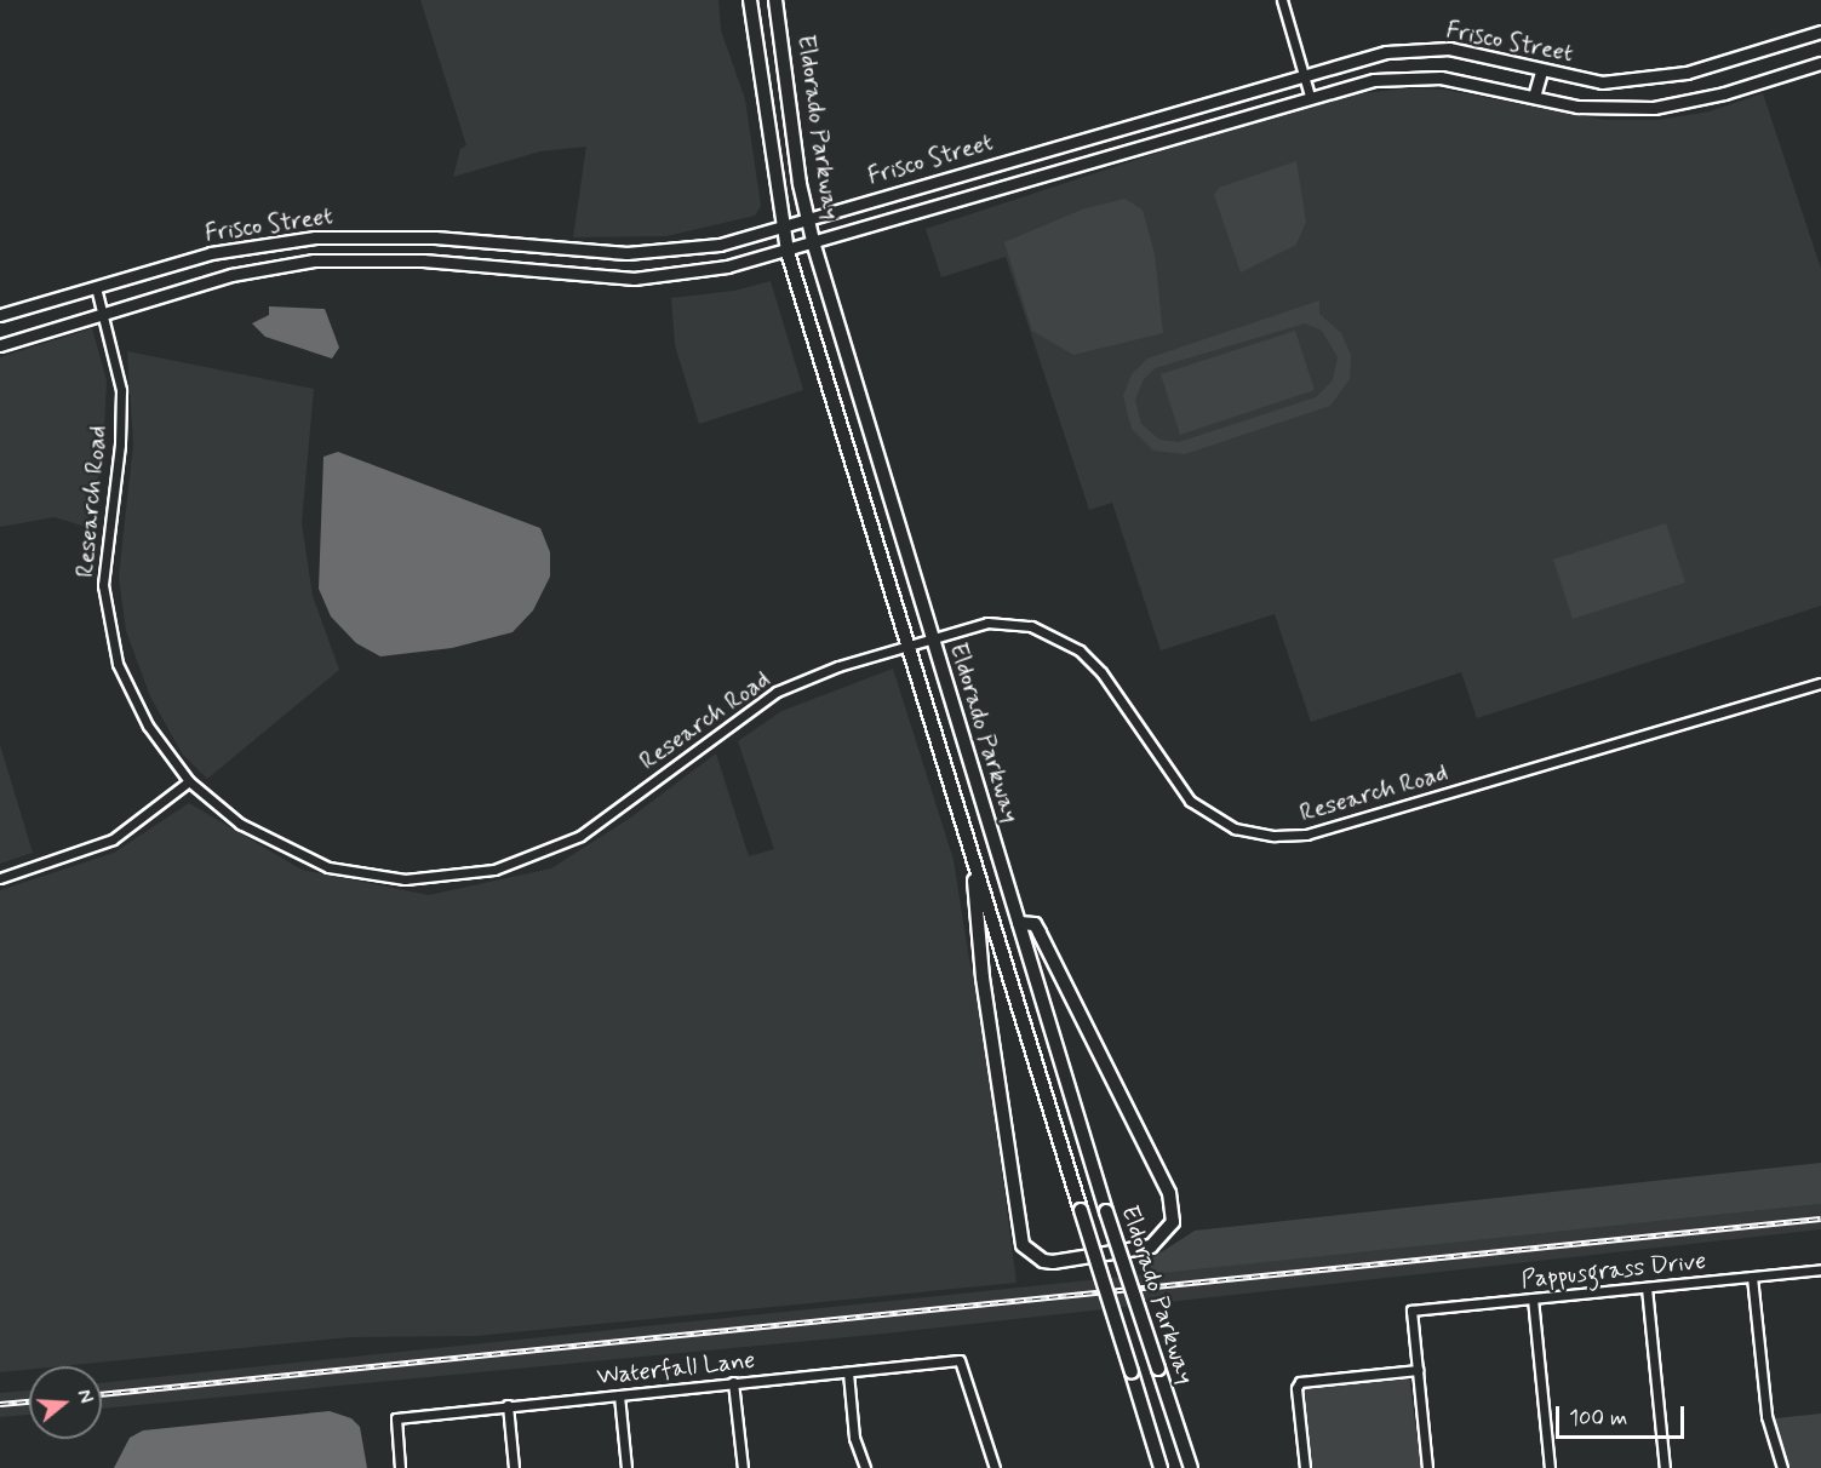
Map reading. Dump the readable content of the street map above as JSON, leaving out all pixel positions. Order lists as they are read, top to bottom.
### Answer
{
  "streets": {
    "main road": ["Eldorado Parkway"],
    "street": [
      "Frisco Street",
      "Research Road",
      "Pappusgrass Drive",
      "Waterfall Lane"
    ]
  },
  "crossings": [
    ["Frisco Street", "Eldorado Parkway"],
    ["Frisco Street", "Research Road"],
    ["Eldorado Parkway", "Research Road"]
  ],
  "scale_bar": "100 m",
  "north": "right"
}
